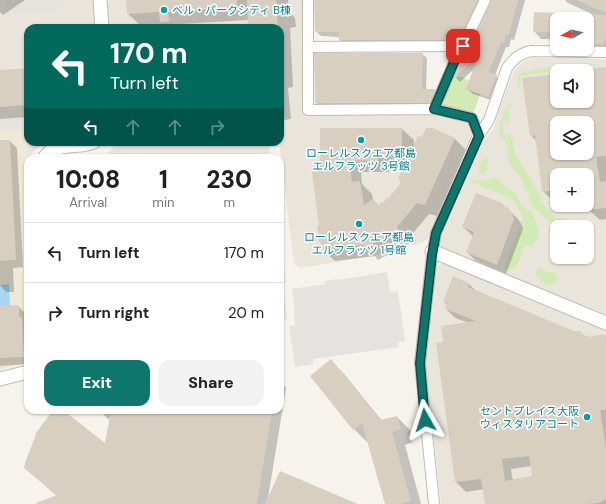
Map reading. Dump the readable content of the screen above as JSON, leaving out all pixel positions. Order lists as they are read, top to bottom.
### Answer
{
  "places": [
    "ベル・パークシティ B棟",
    "ローレルスクエア都島 エルフラッツ 3号館",
    "ローレルスクエア都島 エルフラッツ 1号館",
    "セントプレイス大阪 ウィスタリアコート"
  ],
  "north": "left",
  "page": {
    "map_buttons": ["+", "−"],
    "turn": ["170 m", "Turn left"],
    "eta": [
      "10:08",
      "Arrival",
      "1",
      "min",
      "230",
      "m"
    ],
    "list": [
      {
        "name": "Turn left",
        "value": "170 m"
      },
      {
        "name": "Turn right",
        "value": "20 m"
      }
    ],
    "buttons": ["Exit", "Share"]
  }
}
